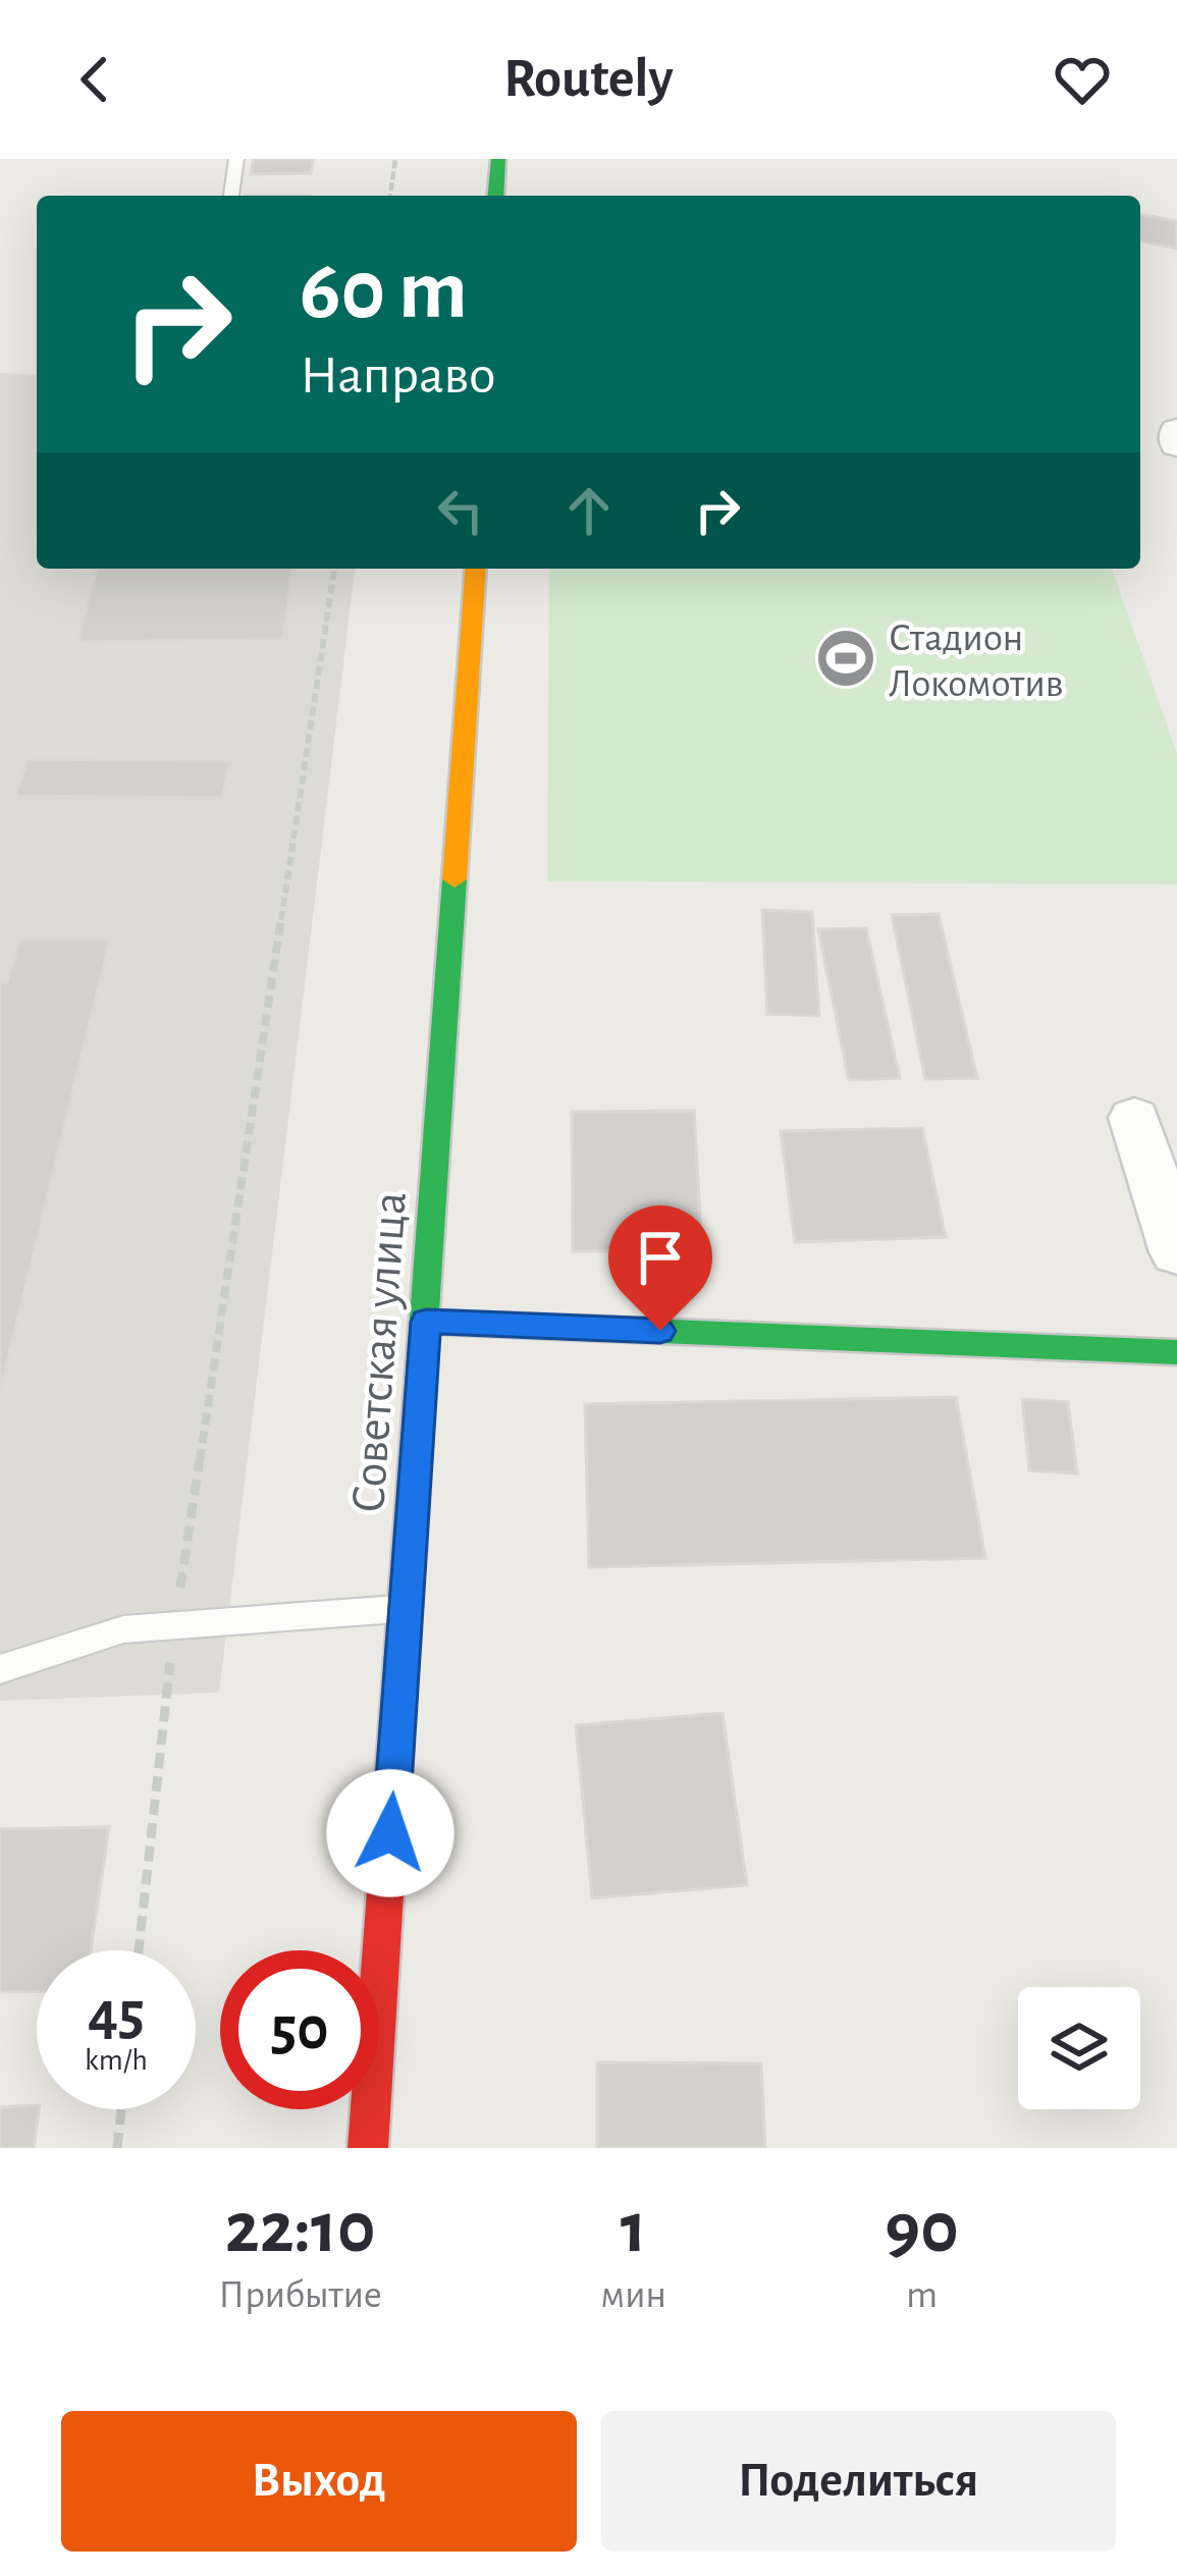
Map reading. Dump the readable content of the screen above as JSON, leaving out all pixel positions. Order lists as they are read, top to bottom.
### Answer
{
  "streets": {
    "main road": ["Советская улица"]
  },
  "places": {
    "sports": ["Стадион Локомотив"]
  },
  "page": {
    "header": "Routely",
    "turn": ["60 m", "Направо"],
    "speed": "45 km/h",
    "limit": "50",
    "eta": [
      "22:10",
      "Прибытие",
      "1",
      "мин",
      "90",
      "m"
    ],
    "buttons": ["Выход", "Поделиться"]
  }
}
